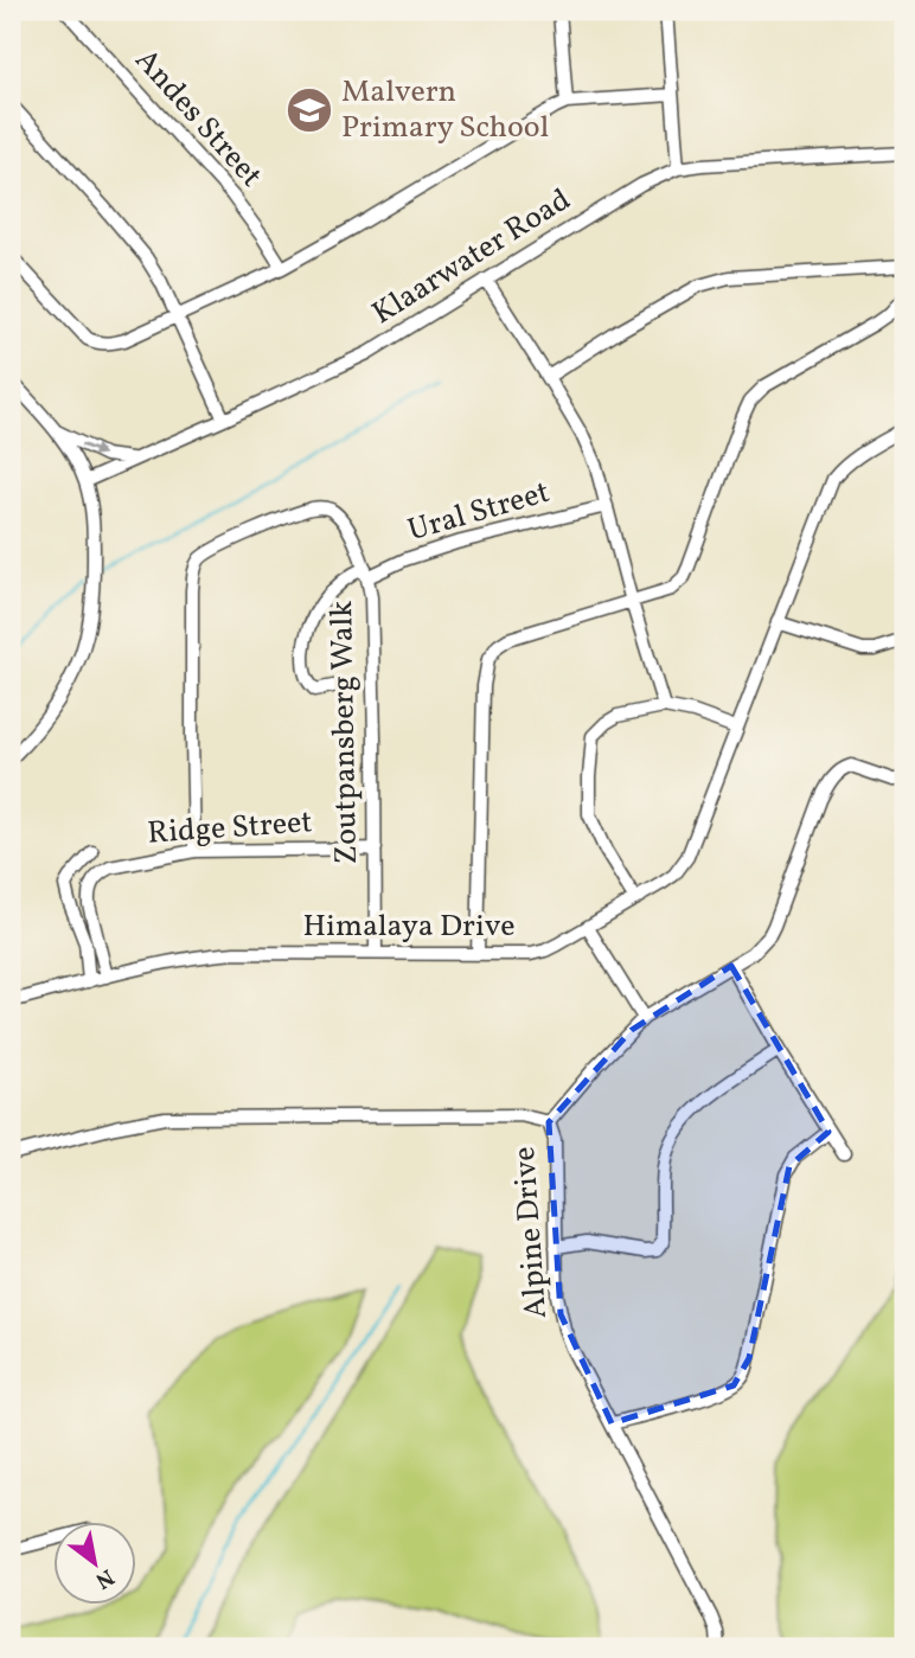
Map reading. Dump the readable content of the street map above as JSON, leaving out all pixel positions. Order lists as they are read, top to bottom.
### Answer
{
  "streets": {
    "street": [
      "Andes Street",
      "Klaarwater Road",
      "Ural Street",
      "Zoutpansberg Walk",
      "Ridge Street",
      "Himalaya Drive",
      "Alpine Drive"
    ]
  },
  "crossings": [
    ["Ural Street", "Zoutpansberg Walk"],
    ["Zoutpansberg Walk", "Ridge Street"],
    ["Zoutpansberg Walk", "Himalaya Drive"],
    ["Ridge Street", "Himalaya Drive"]
  ],
  "places": {
    "school or university": ["Malvern Primary School"]
  },
  "north": "bottom right"
}
